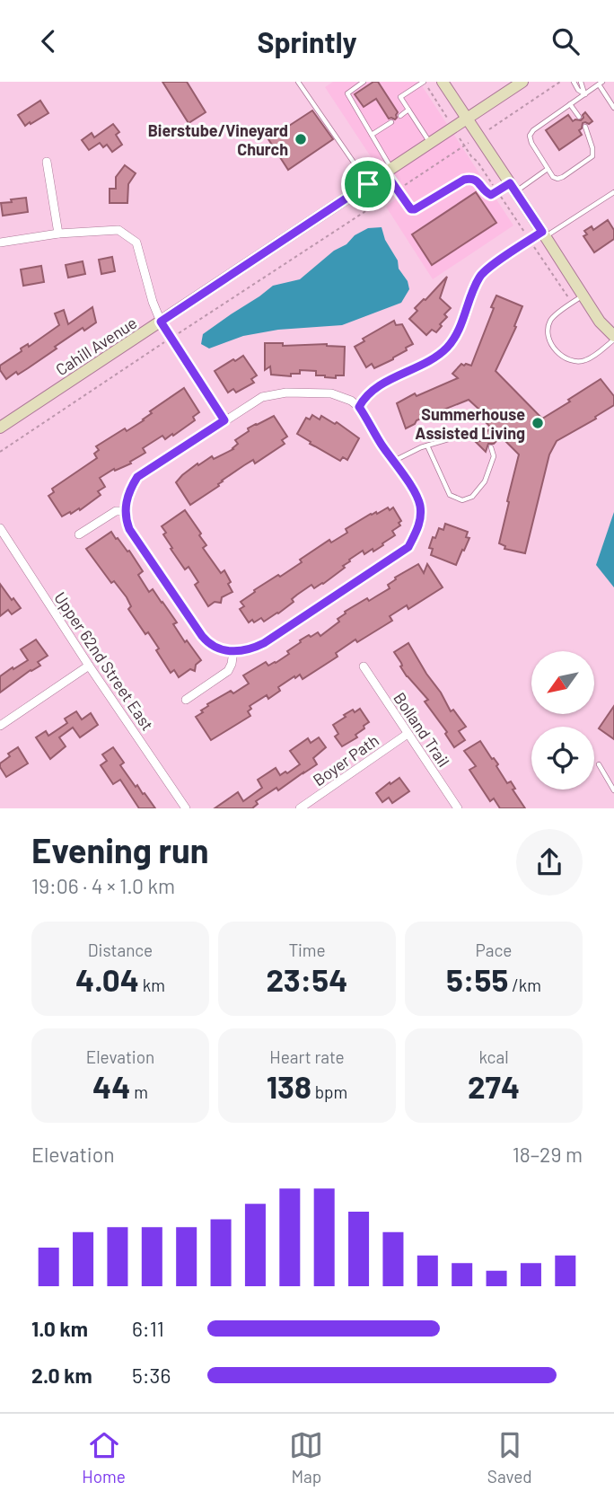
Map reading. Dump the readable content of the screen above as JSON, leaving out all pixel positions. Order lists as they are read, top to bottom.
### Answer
{
  "streets": {
    "street": [
      "Cahill Avenue",
      "Upper 62nd Street East",
      "Bolland Trail",
      "Boyer Path"
    ]
  },
  "crossings": [
    ["Bolland Trail", "Boyer Path"]
  ],
  "places": ["Bierstube/Vineyard Church", "Summerhouse Assisted Living"],
  "north": "bottom left",
  "page": {
    "header": "Sprintly",
    "heading": ["Evening run", "19:06 · 4 × 1.0 km"],
    "stats": [
      ["Distance", "4.04 km"],
      ["Time", "23:54"],
      ["Pace", "5:55 /km"],
      ["Elevation", "44 m"],
      ["Heart rate", "138 bpm"],
      ["kcal", "274"]
    ],
    "chart": ["Elevation", "18–29 m"],
    "list": [
      {
        "name": "1.0 km",
        "note": "6:11"
      },
      {
        "name": "2.0 km",
        "note": "5:36"
      }
    ],
    "tabs": ["Home", "Map", "Saved"]
  }
}
